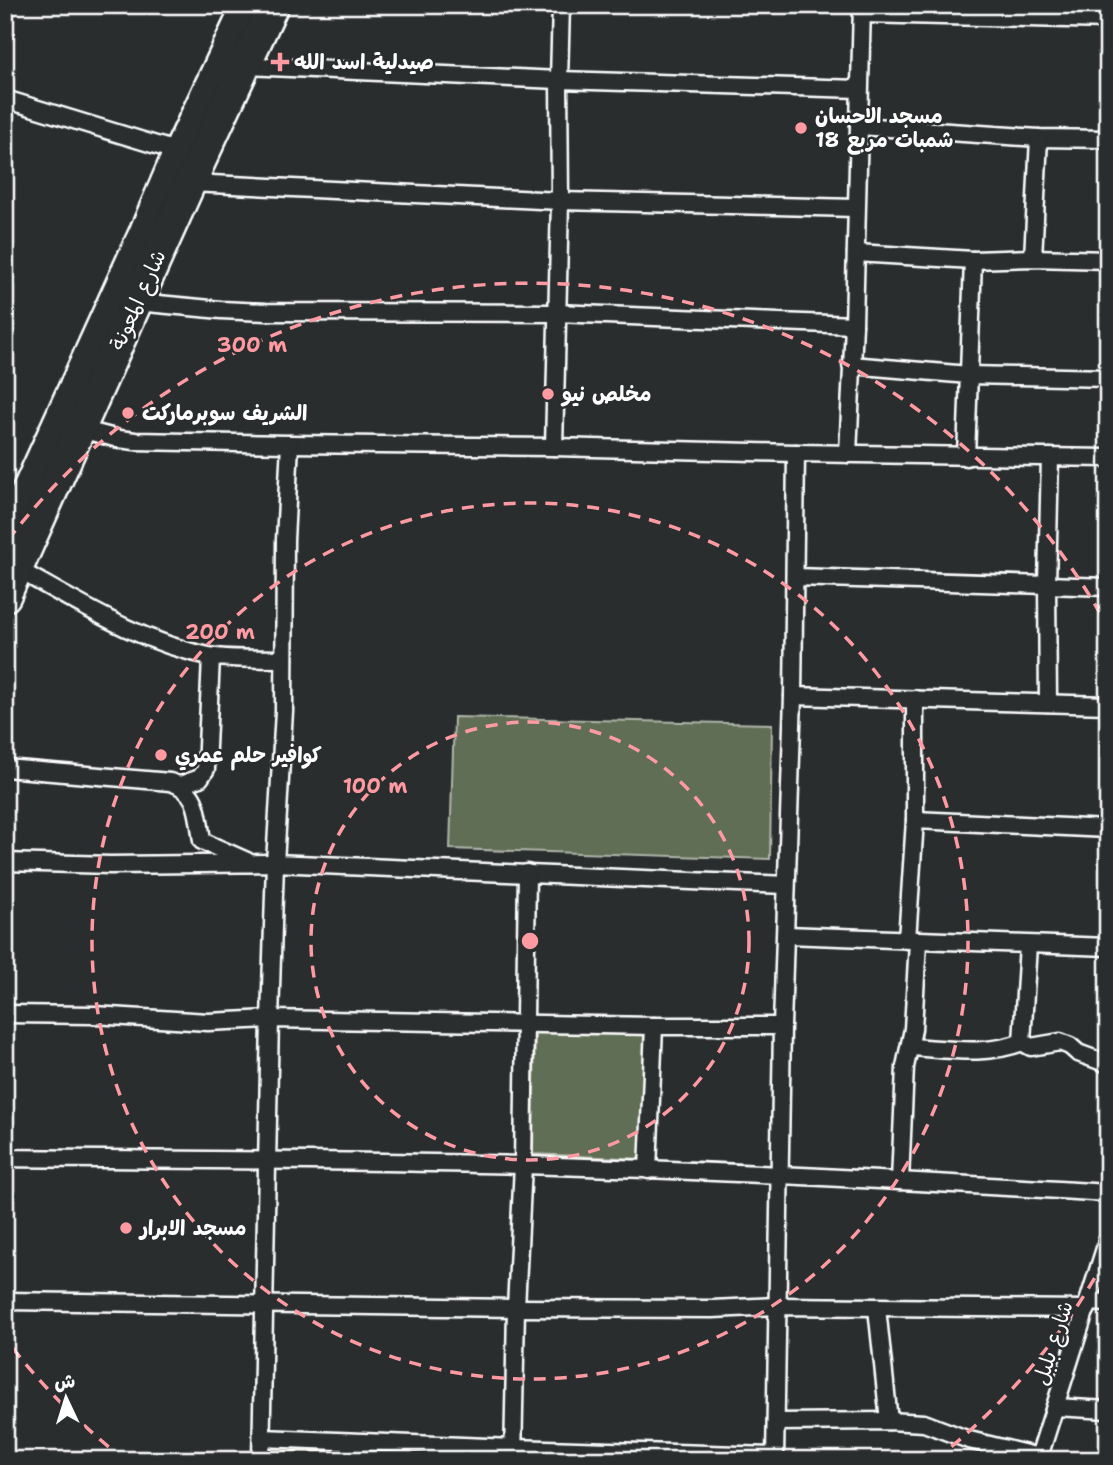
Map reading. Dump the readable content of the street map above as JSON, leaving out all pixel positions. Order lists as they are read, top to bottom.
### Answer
{
  "streets": {
    "highway": ["شارع المعونة"],
    "street": ["شارع بلبل"]
  },
  "places": {
    "health": ["صيدلية اسد الله"],
    "other": [
      "مسجد الاحسان شمبات مربع 18",
      "مخلص نيو",
      "الشريف سوبرماركت",
      "كوافير حلم عمري",
      "مسجد الابرار"
    ]
  },
  "north": "top",
  "rings": ["300 m", "200 m", "100 m"]
}
